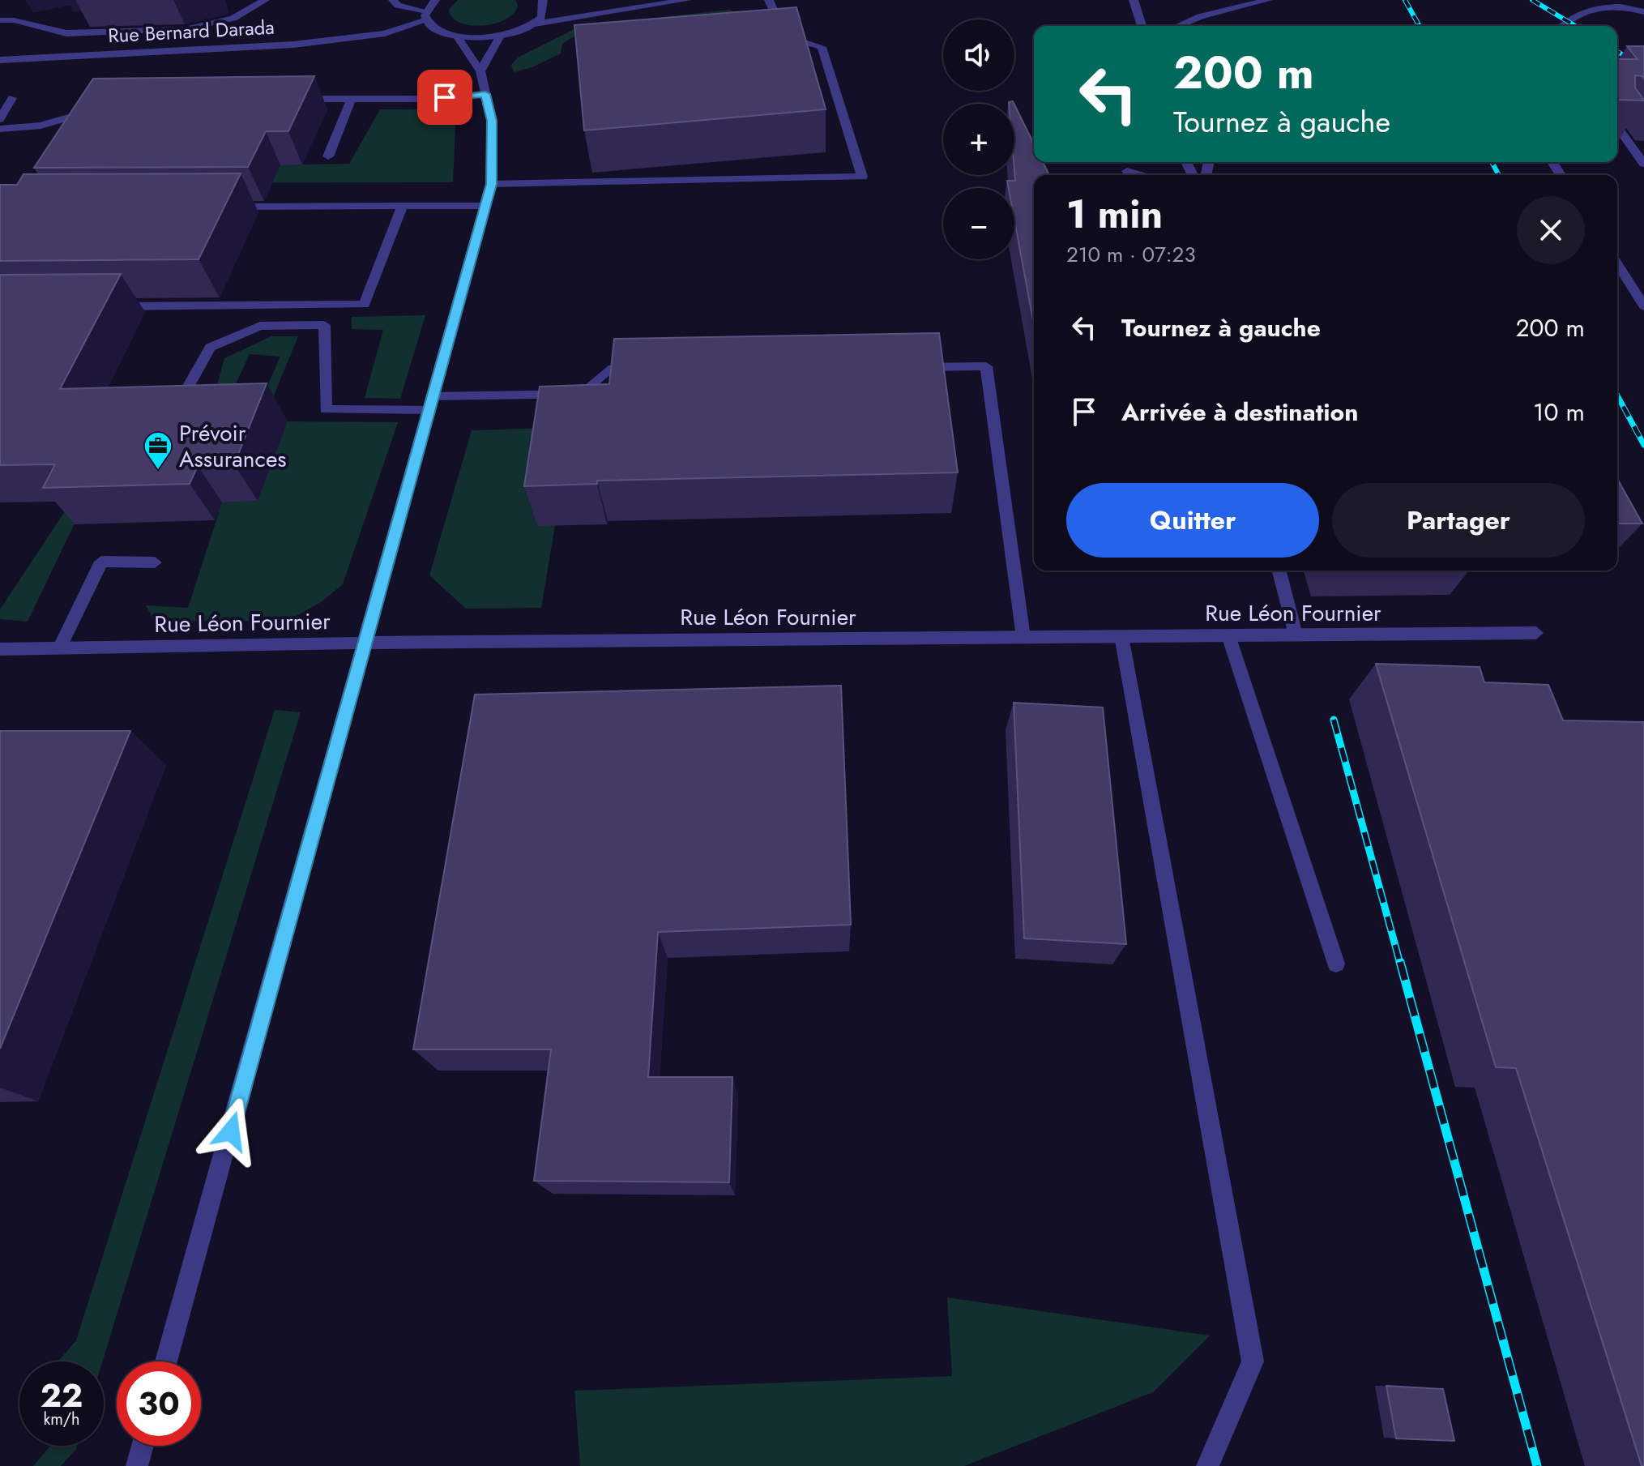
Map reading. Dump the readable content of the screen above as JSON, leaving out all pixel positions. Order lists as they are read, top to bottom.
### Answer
{
  "streets": {
    "street": ["Rue Bernard Darada", "Rue Léon Fournier"]
  },
  "places": {
    "office": ["Prévoir Assurances"]
  },
  "page": {
    "map_buttons": ["+", "−"],
    "turn": ["200 m", "Tournez à gauche"],
    "heading": ["1 min", "210 m · 07:23"],
    "list": [
      {
        "name": "Tournez à gauche",
        "value": "200 m"
      },
      {
        "name": "Arrivée à destination",
        "value": "10 m"
      }
    ],
    "buttons": ["Quitter", "Partager"],
    "speed": "22 km/h",
    "limit": "30"
  }
}
